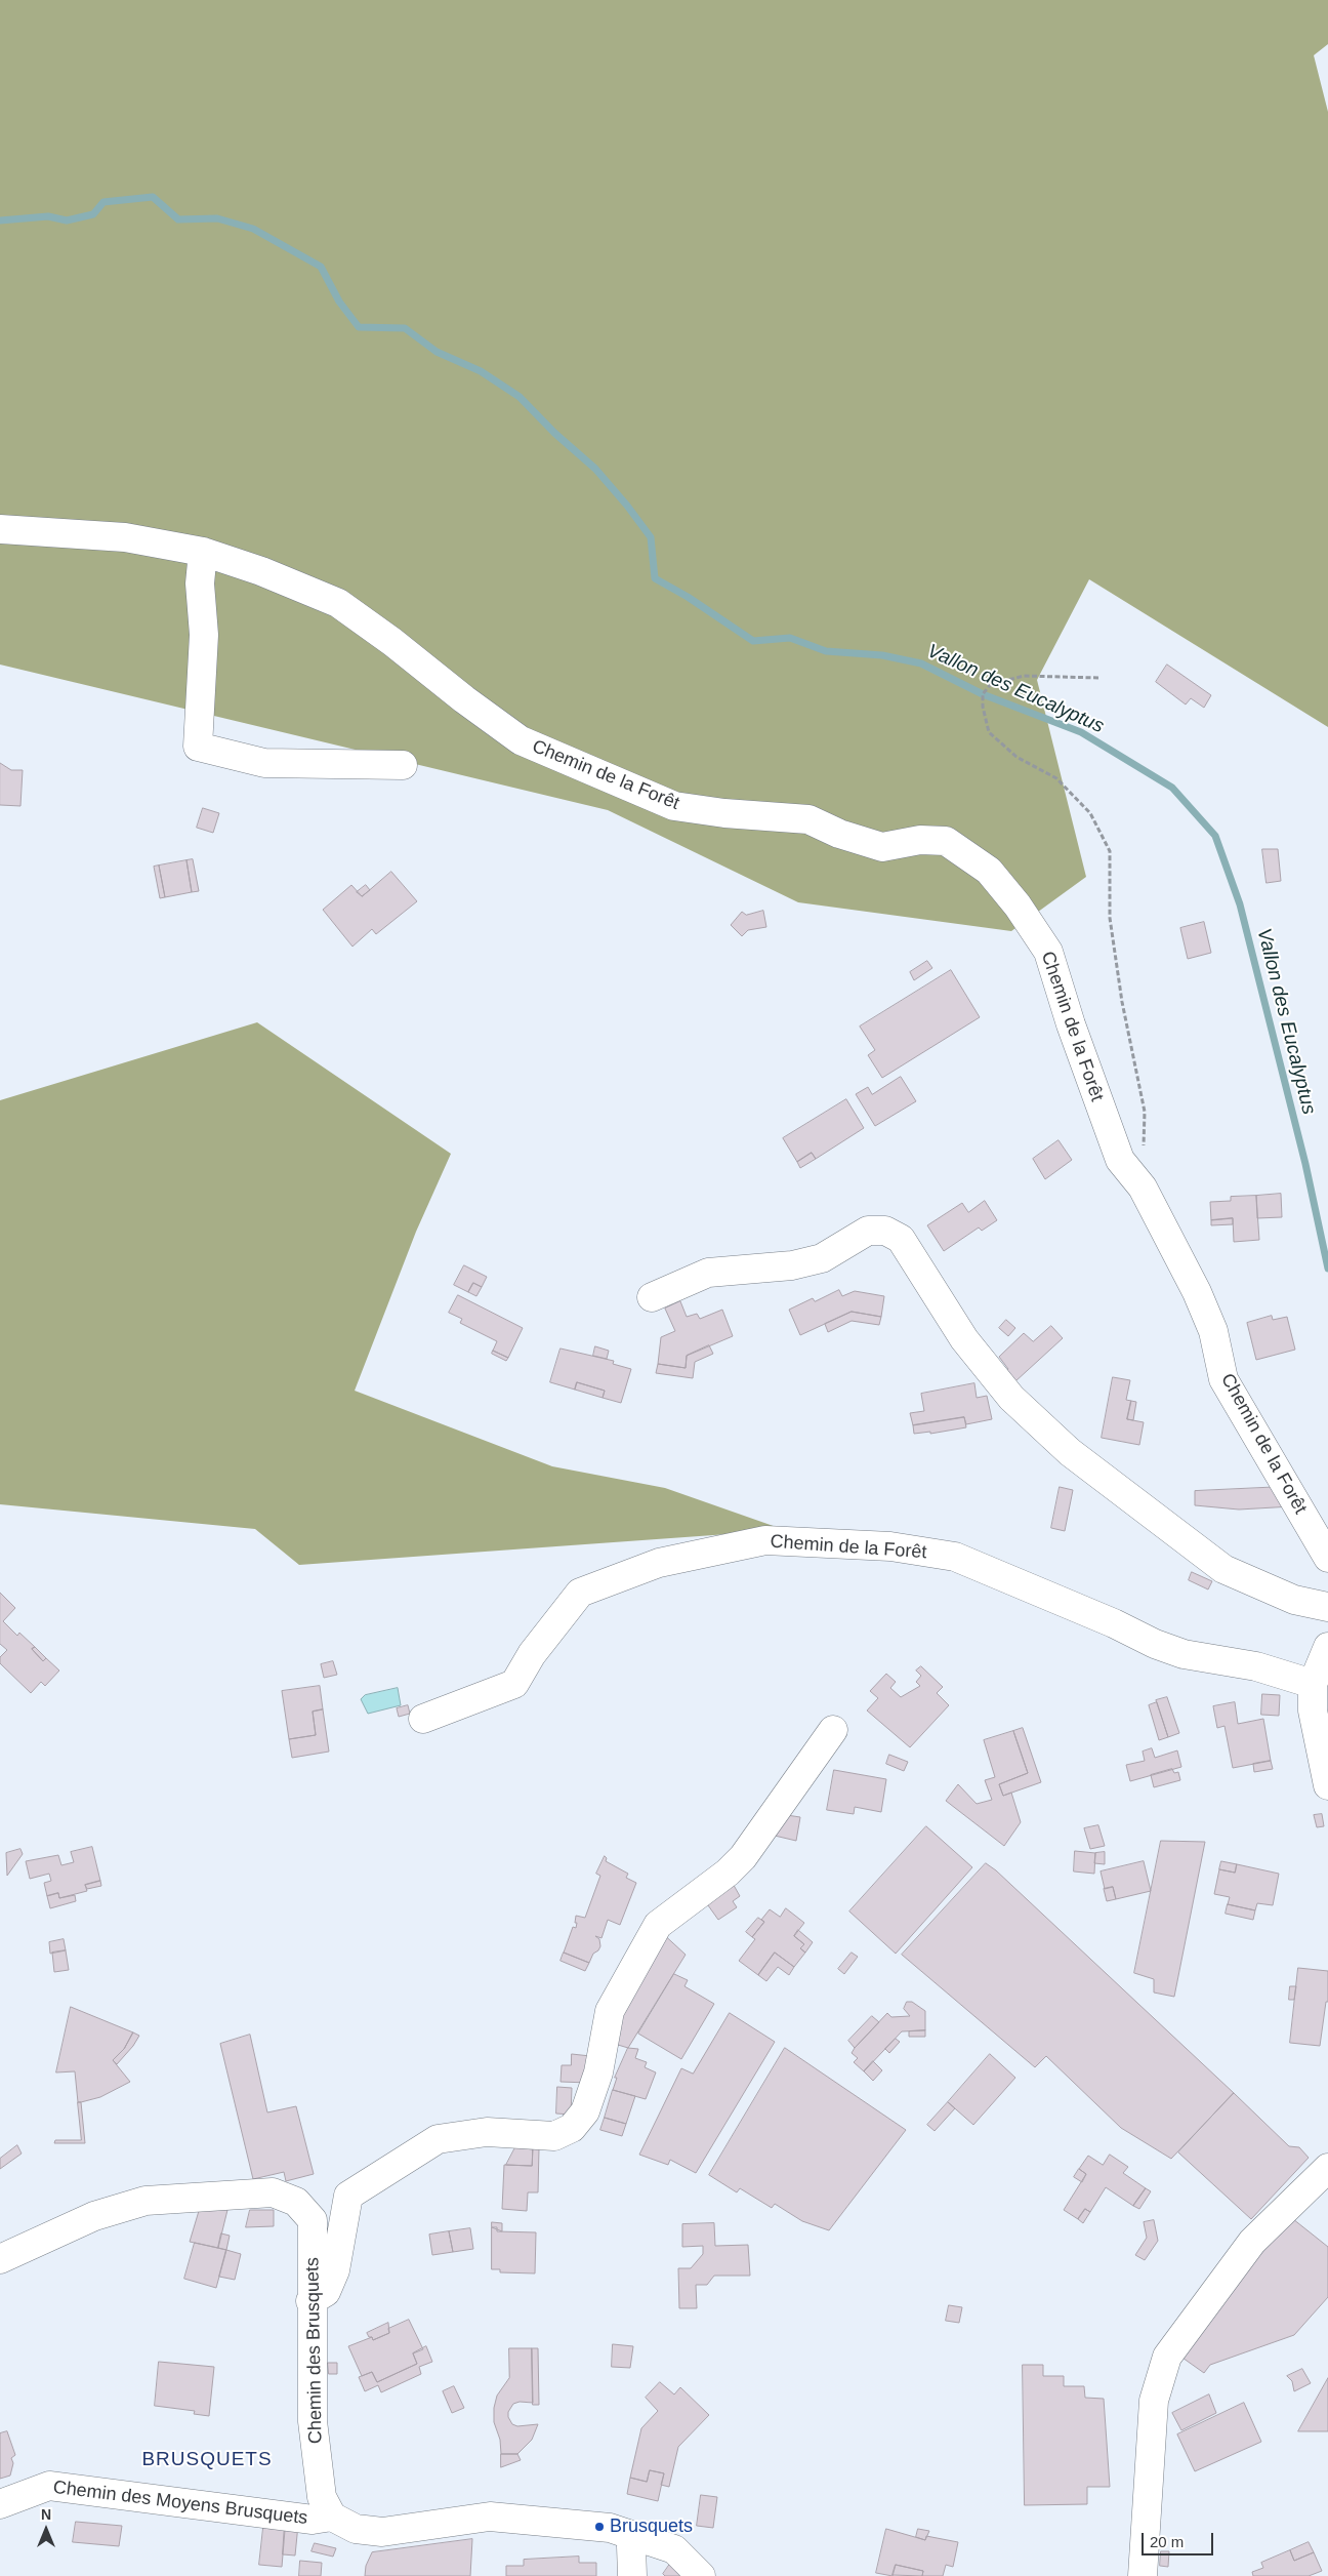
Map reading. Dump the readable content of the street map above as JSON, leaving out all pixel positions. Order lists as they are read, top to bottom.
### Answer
{
  "streets": {
    "street": ["Chemin de la Forêt", "Chemin des Brusquets", "Chemin des Moyens Brusquets"]
  },
  "crossings": [
    ["Chemin des Brusquets", "Chemin des Moyens Brusquets"]
  ],
  "districts": ["BRUSQUETS"],
  "water": ["Vallon des Eucalyptus"],
  "places": ["Brusquets"],
  "scale_bar": "20 m",
  "north": "top"
}
